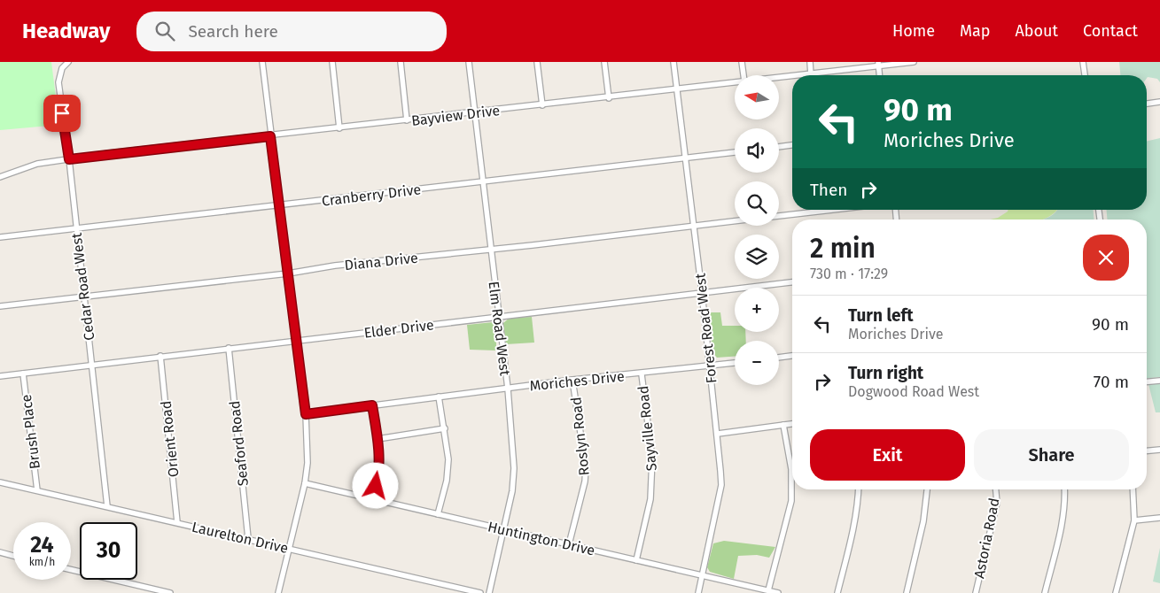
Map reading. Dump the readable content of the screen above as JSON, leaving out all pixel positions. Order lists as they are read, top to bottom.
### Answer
{
  "streets": {
    "street": [
      "Bayview Drive",
      "Cranberry Drive",
      "Diana Drive",
      "Cedar Road West",
      "Elder Drive",
      "Elm Road West",
      "Forest Road West",
      "Moriches Drive",
      "Sayville Road",
      "Brush Place",
      "Roslyn Road",
      "Orient Road",
      "Seaford Road",
      "Laurelton Drive",
      "Huntington Drive",
      "Astoria Road"
    ]
  },
  "crossings": [
    ["Bayview Drive", "Cedar Road West"],
    ["Bayview Drive", "Elm Road West"],
    ["Bayview Drive", "Forest Road West"],
    ["Cranberry Drive", "Cedar Road West"],
    ["Cranberry Drive", "Elm Road West"],
    ["Cranberry Drive", "Forest Road West"],
    ["Diana Drive", "Cedar Road West"],
    ["Diana Drive", "Elm Road West"],
    ["Diana Drive", "Forest Road West"],
    ["Cedar Road West", "Elder Drive"],
    ["Cedar Road West", "Laurelton Drive"],
    ["Elder Drive", "Elm Road West"],
    ["Elder Drive", "Forest Road West"],
    ["Elder Drive", "Brush Place"],
    ["Elder Drive", "Orient Road"],
    ["Elder Drive", "Seaford Road"],
    ["Elm Road West", "Moriches Drive"],
    ["Elm Road West", "Huntington Drive"],
    ["Forest Road West", "Moriches Drive"],
    ["Forest Road West", "Huntington Drive"],
    ["Moriches Drive", "Sayville Road"],
    ["Moriches Drive", "Roslyn Road"],
    ["Sayville Road", "Huntington Drive"],
    ["Brush Place", "Laurelton Drive"],
    ["Roslyn Road", "Huntington Drive"],
    ["Orient Road", "Laurelton Drive"],
    ["Seaford Road", "Laurelton Drive"]
  ],
  "north": "left",
  "page": {
    "header": "Headway",
    "search": "Search here",
    "nav": [
      "Home",
      "Map",
      "About",
      "Contact"
    ],
    "map_buttons": ["+", "−"],
    "turn": ["90 m", "Moriches Drive"],
    "then": "Then",
    "heading": ["2 min", "730 m · 17:29"],
    "list": [
      {
        "name": "Turn left",
        "note": "Moriches Drive",
        "value": "90 m"
      },
      {
        "name": "Turn right",
        "note": "Dogwood Road West",
        "value": "70 m"
      }
    ],
    "buttons": ["Exit", "Share"],
    "speed": "24 km/h",
    "limit": "30"
  }
}
